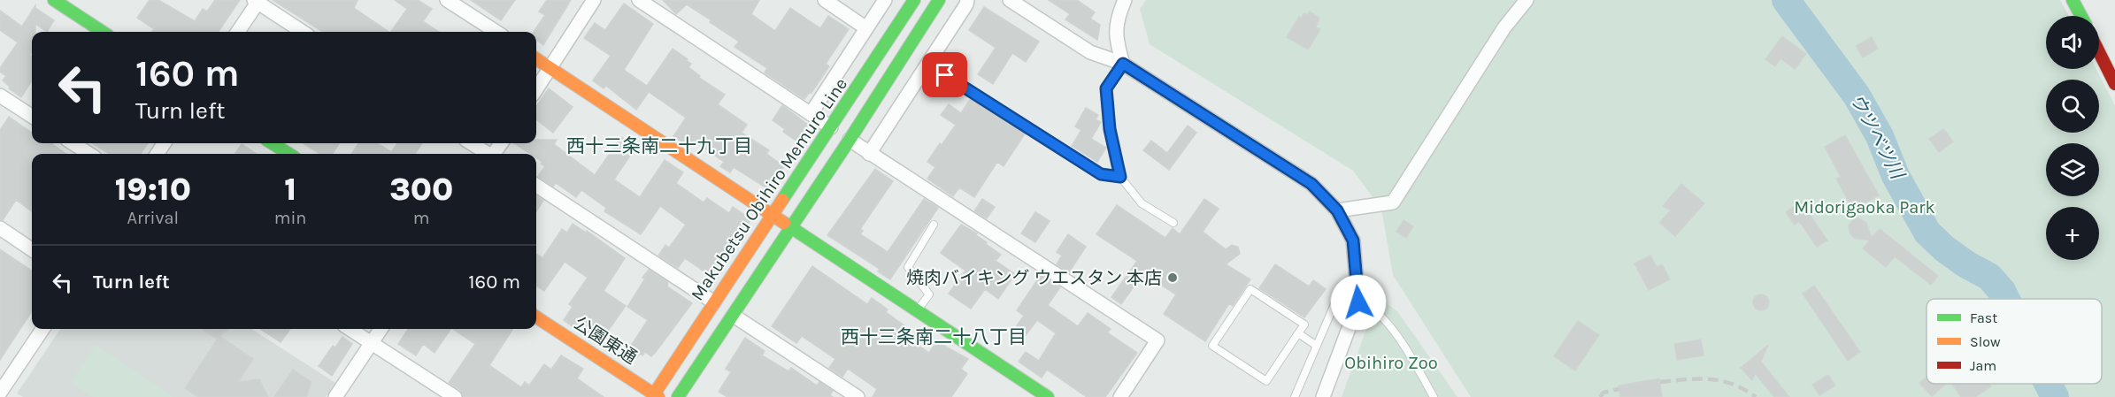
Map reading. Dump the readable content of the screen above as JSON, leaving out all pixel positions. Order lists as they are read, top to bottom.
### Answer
{
  "streets": {
    "main road": ["Makubetsu Obihiro Memuro Line", "公園東通"]
  },
  "crossings": [
    ["Makubetsu Obihiro Memuro Line", "公園東通"]
  ],
  "districts": ["西十三条南二十九丁目", "西十三条南二十八丁目"],
  "water": ["ウツベツ川"],
  "parks": ["Midorigaoka Park", "Obihiro Zoo"],
  "places": ["焼肉バイキング ウエスタン 本店"],
  "legend": ["Fast", "Slow", "Jam"],
  "page": {
    "map_buttons": "+",
    "turn": ["160 m", "Turn left"],
    "eta": [
      "19:10",
      "Arrival",
      "1",
      "min",
      "300",
      "m"
    ],
    "list": [
      {
        "name": "Turn left",
        "value": "160 m"
      }
    ]
  }
}
